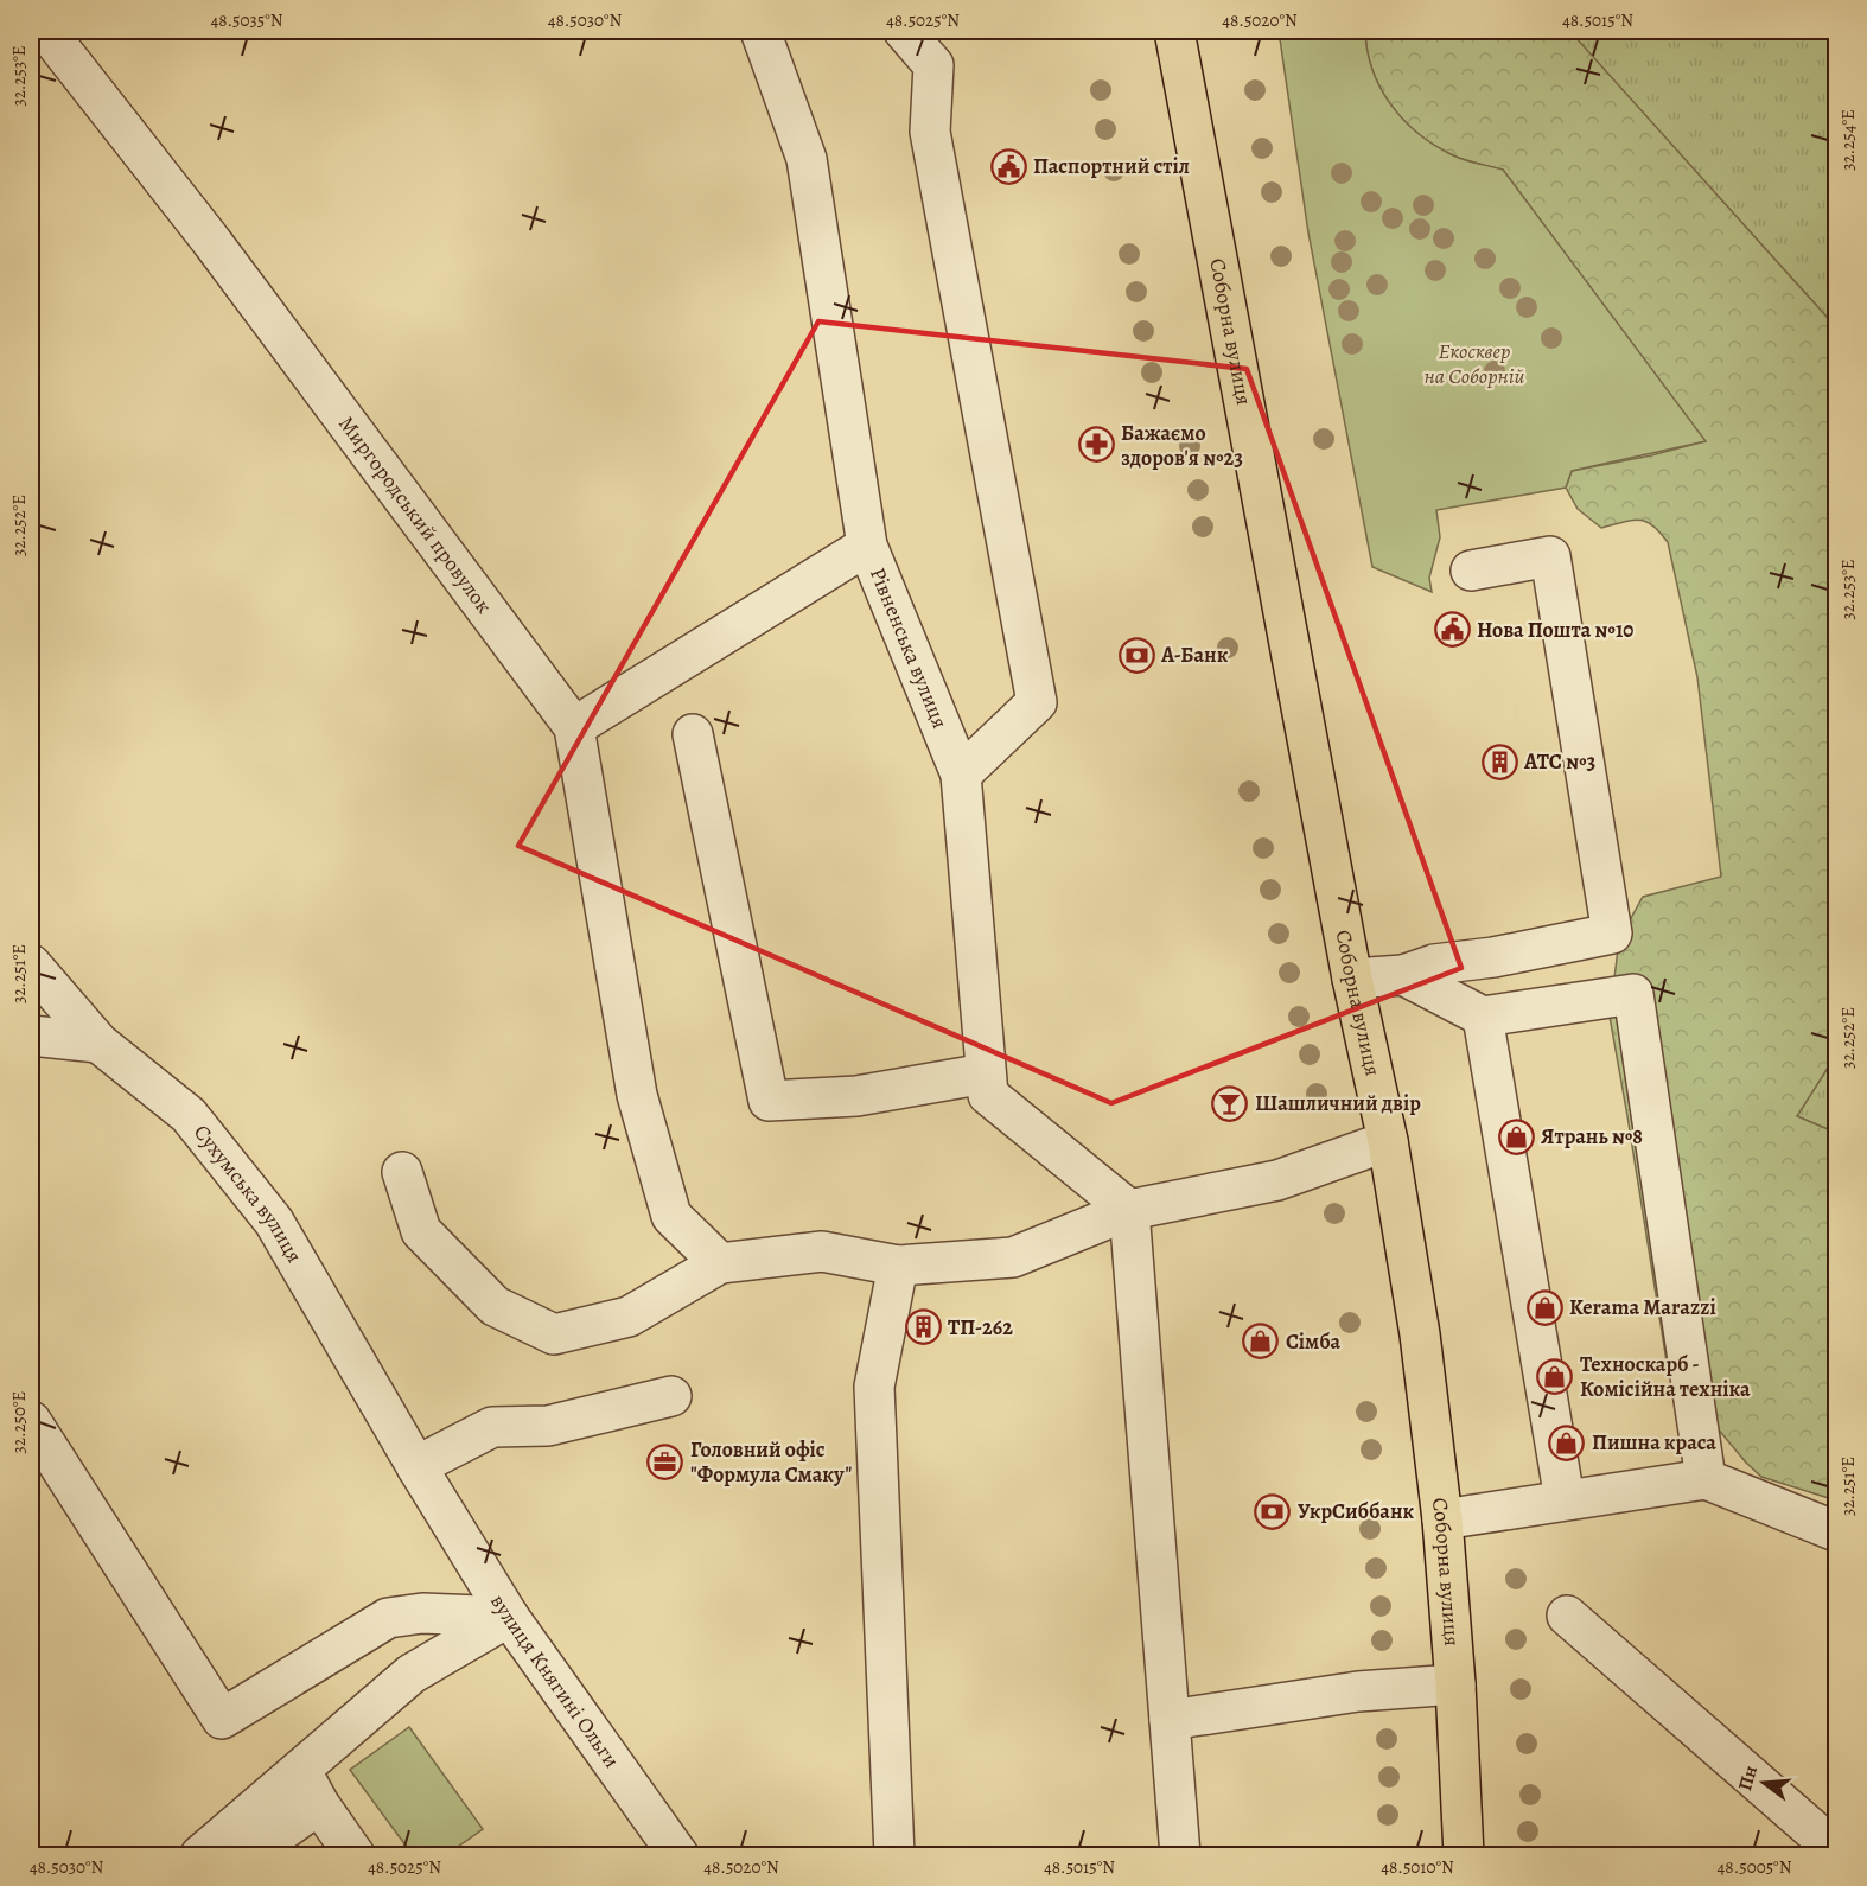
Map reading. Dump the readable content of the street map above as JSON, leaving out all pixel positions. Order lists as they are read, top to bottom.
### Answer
{
  "streets": {
    "main road": ["Соборна вулиця"],
    "street": [
      "Миргородський провулок",
      "Рівненська вулиця",
      "Сухумська вулиця",
      "вулиця Княгині Ольги"
    ]
  },
  "crossings": [
    ["Сухумська вулиця", "вулиця Княгині Ольги"]
  ],
  "parks": ["Екосквер на Соборній"],
  "places": {
    "public building": ["Паспортний стіл", "Нова Пошта №10"],
    "pharmacy": ["Бажаємо здоров'я №23"],
    "bank": ["А-Банк", "УкрСиббанк"],
    "building": ["АТС №3", "ТП-262"],
    "bar": ["Шашличний двір"],
    "shop": [
      "Ятрань №8",
      "Kerama Marazzi",
      "Сімба",
      "Техноскарб - Комісійна техніка",
      "Пишна краса"
    ],
    "office": ["Головний офіс \"Формула Смаку\""]
  },
  "north": "left",
  "coordinates": [
    "48.5035°N",
    "48.5030°N",
    "48.5025°N",
    "48.5020°N",
    "48.5015°N",
    "32.253°E",
    "32.254°E",
    "32.252°E",
    "32.251°E",
    "32.250°E",
    "48.5010°N",
    "48.5005°N"
  ]
}
